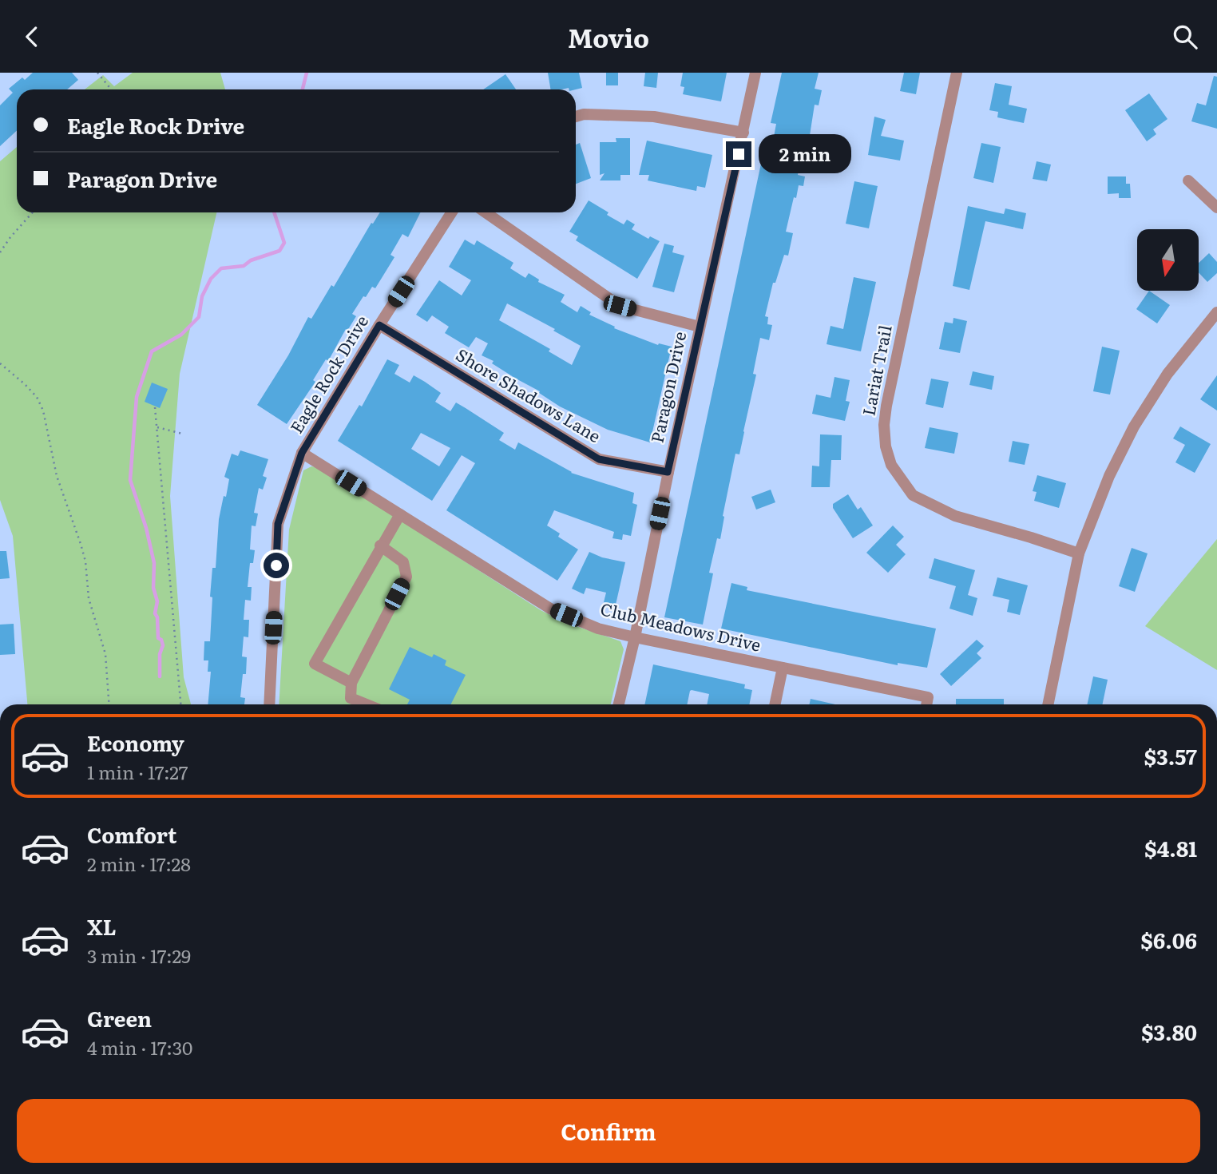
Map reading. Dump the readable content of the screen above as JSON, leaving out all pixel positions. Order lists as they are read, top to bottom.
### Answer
{
  "streets": {
    "street": [
      "Lariat Trail",
      "Eagle Rock Drive",
      "Paragon Drive",
      "Shore Shadows Lane",
      "Club Meadows Drive"
    ]
  },
  "crossings": [
    ["Eagle Rock Drive", "Shore Shadows Lane"],
    ["Eagle Rock Drive", "Club Meadows Drive"],
    ["Paragon Drive", "Shore Shadows Lane"],
    ["Paragon Drive", "Club Meadows Drive"]
  ],
  "north": "bottom",
  "page": {
    "header": "Movio",
    "banner": ["Eagle Rock Drive", "Paragon Drive"],
    "bubble": "2 min",
    "list": [
      {
        "name": "Economy",
        "note": "1 min · 17:27",
        "value": "$3.57"
      },
      {
        "name": "Comfort",
        "note": "2 min · 17:28",
        "value": "$4.81"
      },
      {
        "name": "XL",
        "note": "3 min · 17:29",
        "value": "$6.06"
      },
      {
        "name": "Green",
        "note": "4 min · 17:30",
        "value": "$3.80"
      }
    ],
    "buttons": "Confirm"
  }
}
